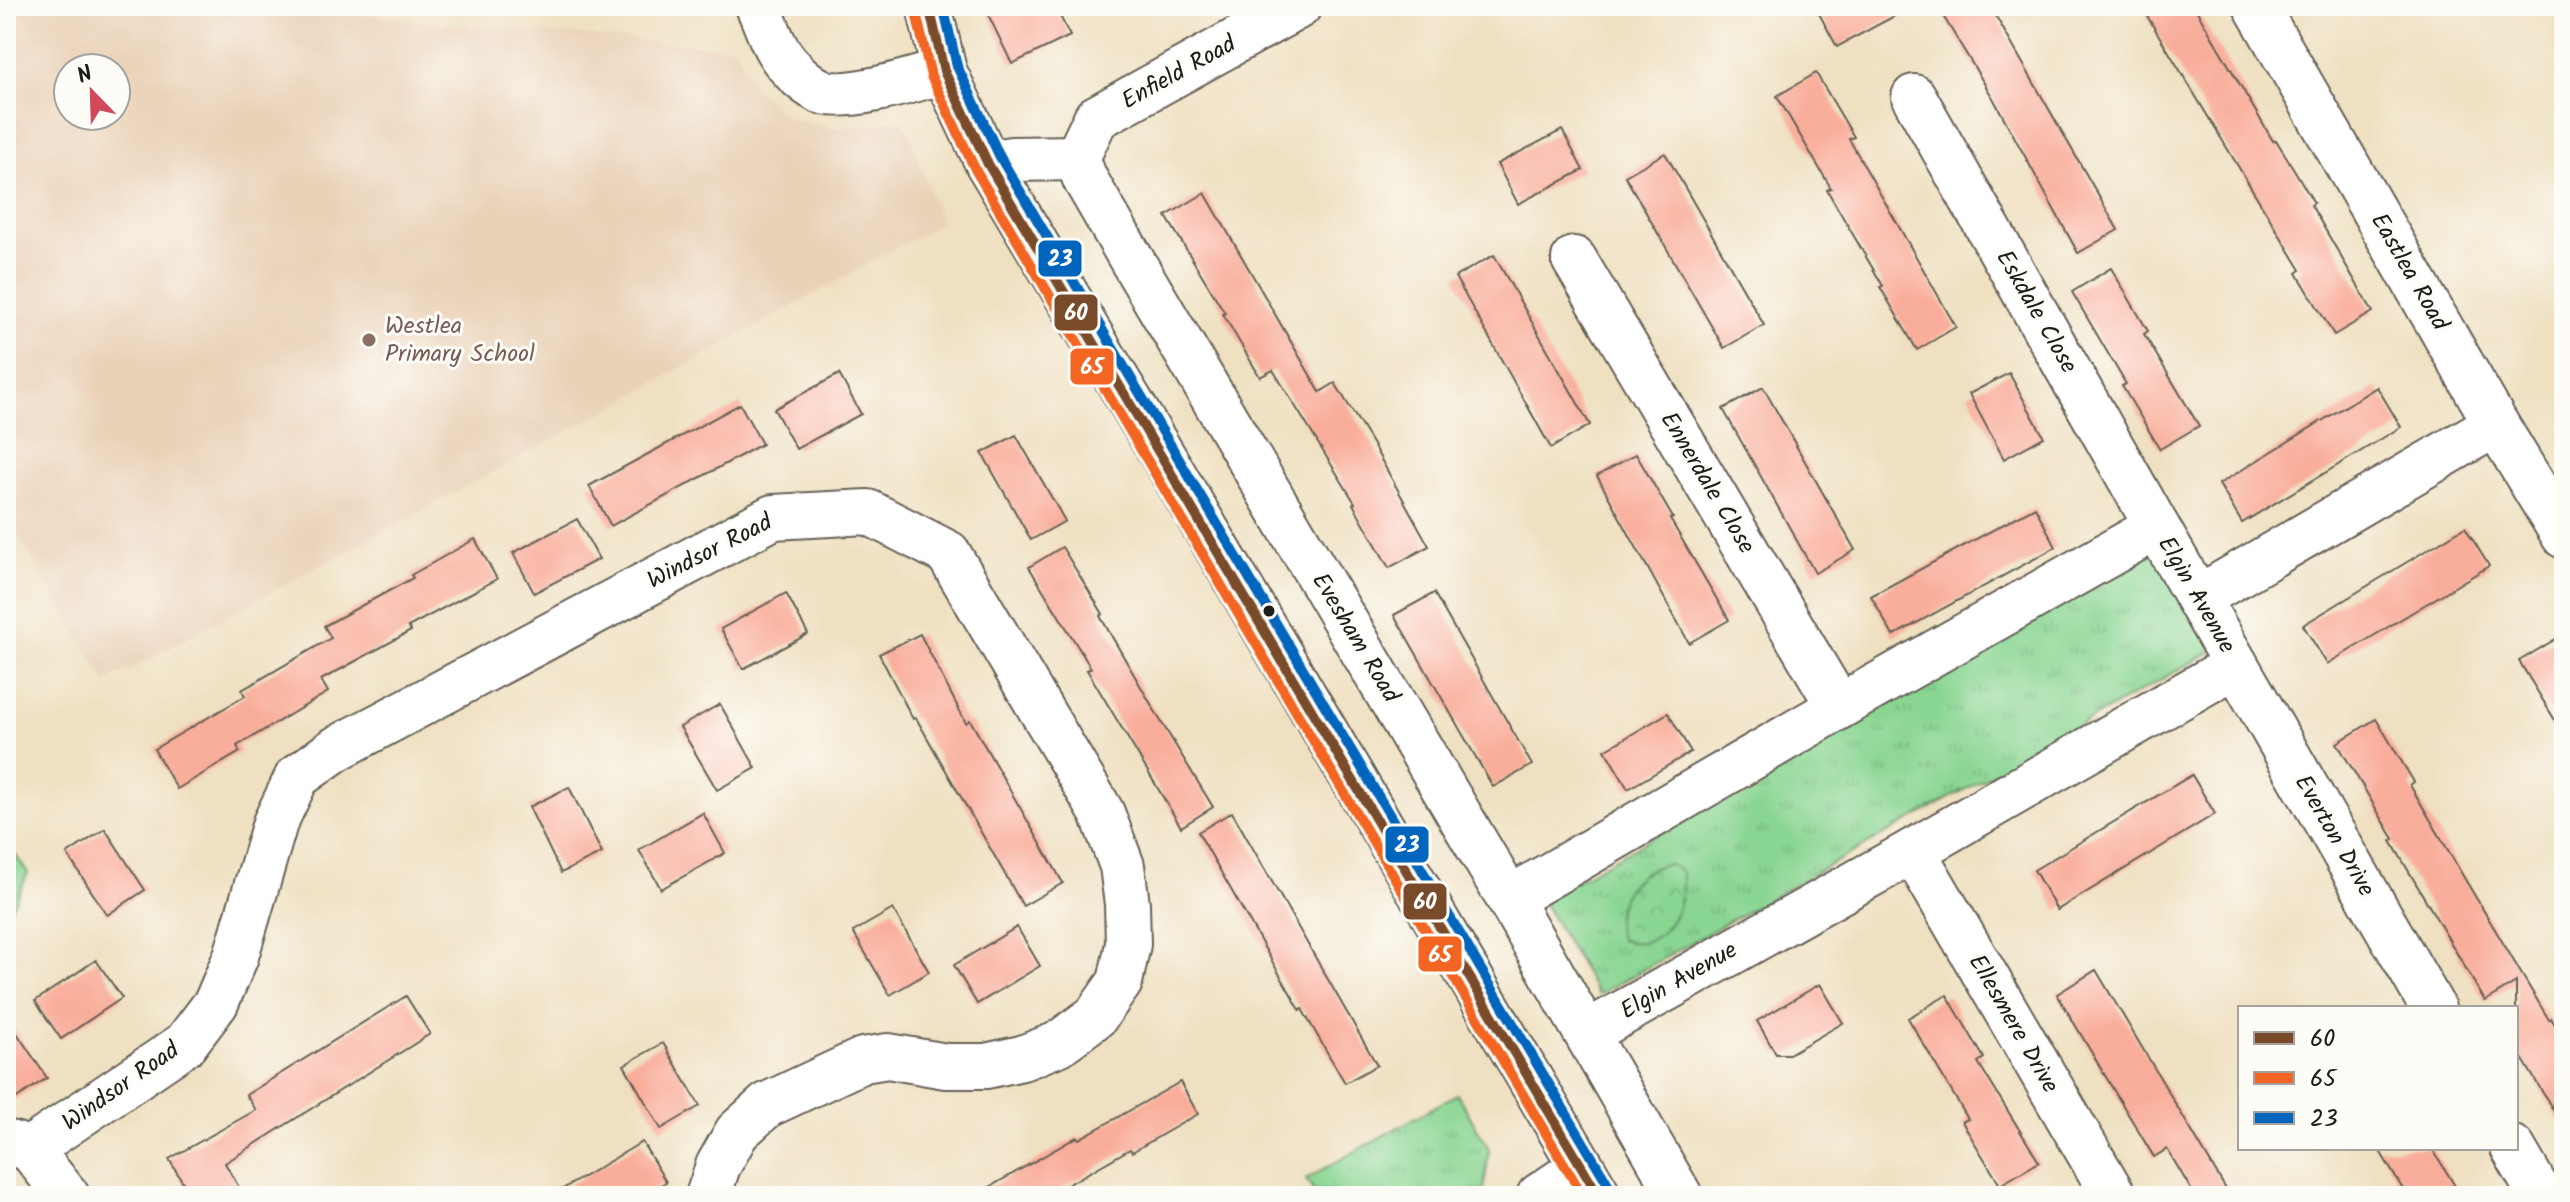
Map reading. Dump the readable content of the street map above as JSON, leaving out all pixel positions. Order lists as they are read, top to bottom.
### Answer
{
  "streets": {
    "street": [
      "Enfield Road",
      "Eastlea Road",
      "Eskdale Close",
      "Ennerdale Close",
      "Windsor Road",
      "Elgin Avenue",
      "Evesham Road",
      "Everton Drive",
      "Ellesmere Drive"
    ]
  },
  "crossings": [
    ["Enfield Road", "Evesham Road"],
    ["Eskdale Close", "Elgin Avenue"],
    ["Ennerdale Close", "Elgin Avenue"],
    ["Elgin Avenue", "Evesham Road"],
    ["Elgin Avenue", "Everton Drive"],
    ["Elgin Avenue", "Ellesmere Drive"]
  ],
  "places": ["Westlea Primary School"],
  "lines": ["transit line 60", "transit line 23", "transit line 65"],
  "legend": ["60", "65", "23"],
  "north": "top left"
}
